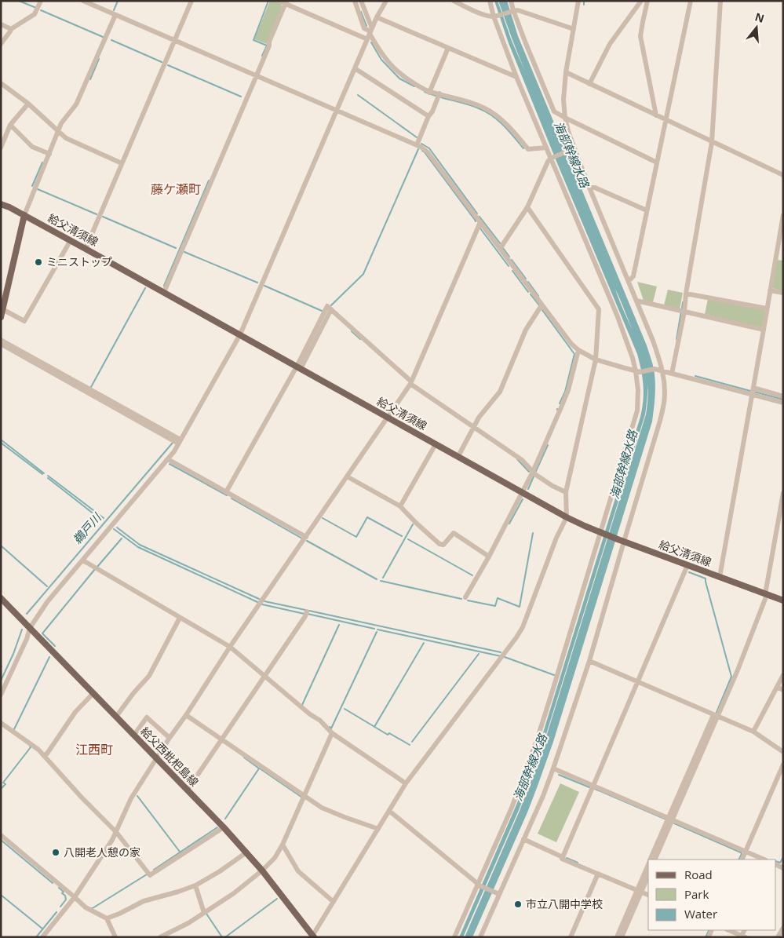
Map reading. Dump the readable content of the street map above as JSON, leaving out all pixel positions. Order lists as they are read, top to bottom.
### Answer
{
  "streets": {
    "main road": ["給父清須線", "給父西枇杷島線"]
  },
  "districts": ["藤ケ瀬町", "江西町"],
  "water": ["海部幹線水路", "鵜戸川"],
  "places": ["ミニストップ", "八開老人憩の家", "市立八開中学校"],
  "legend": ["Road", "Park", "Water"],
  "north": "top"
}
